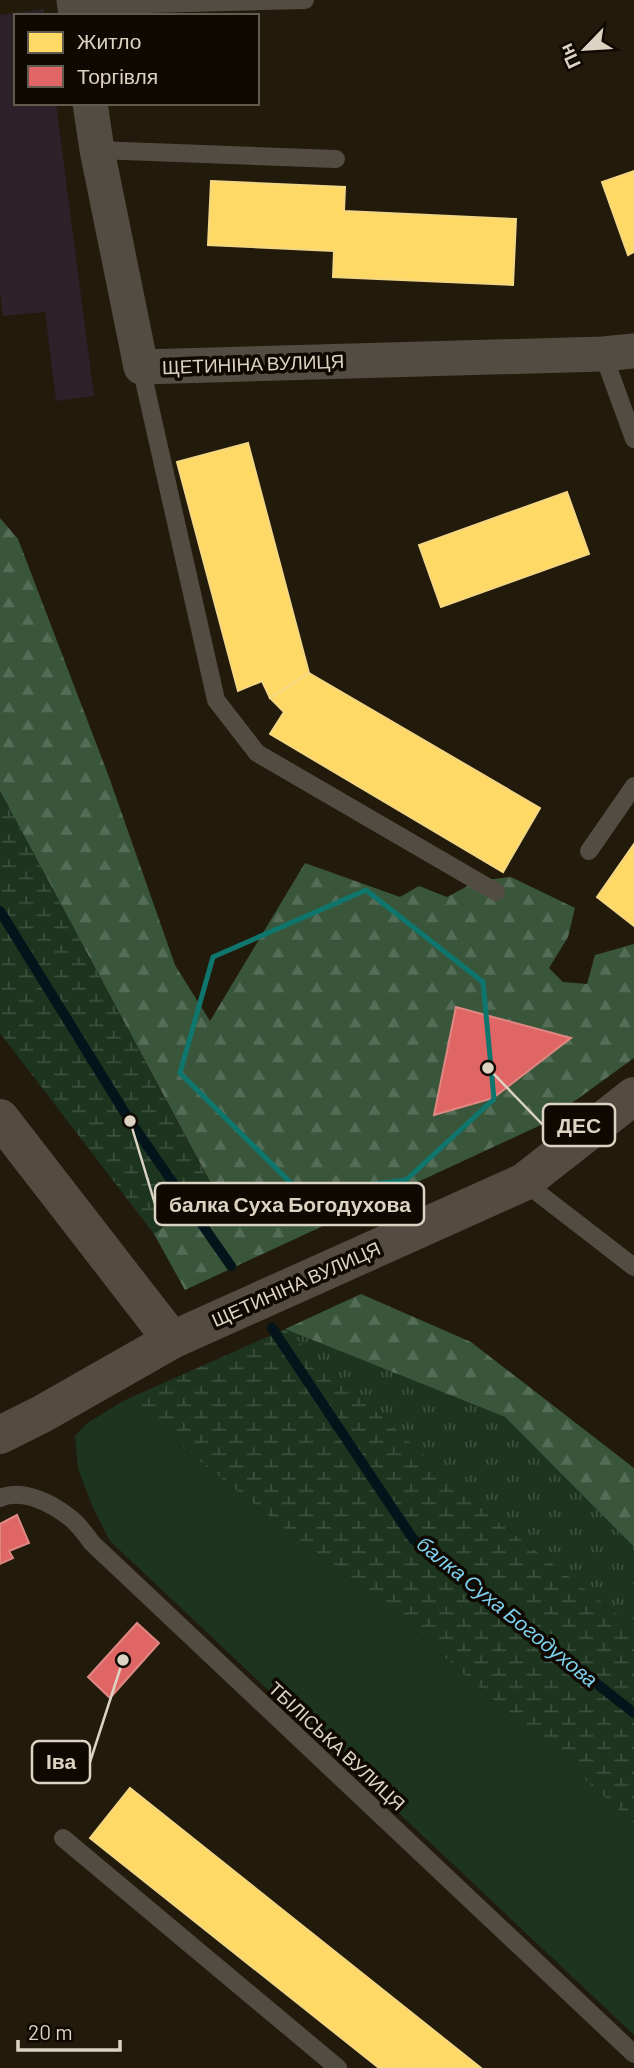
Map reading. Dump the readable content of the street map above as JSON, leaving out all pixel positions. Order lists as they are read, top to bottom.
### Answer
{
  "streets": {
    "street": ["ЩЕТИНІНА ВУЛИЦЯ"],
    "lane": ["ТБІЛІСЬКА ВУЛИЦЯ"]
  },
  "water": ["балка Суха Богодухова"],
  "places": ["ДЕС", "балка Суха Богодухова", "Іва"],
  "legend": ["Житло", "Торгівля"],
  "scale_bar": "20 m",
  "north": "bottom left"
}
